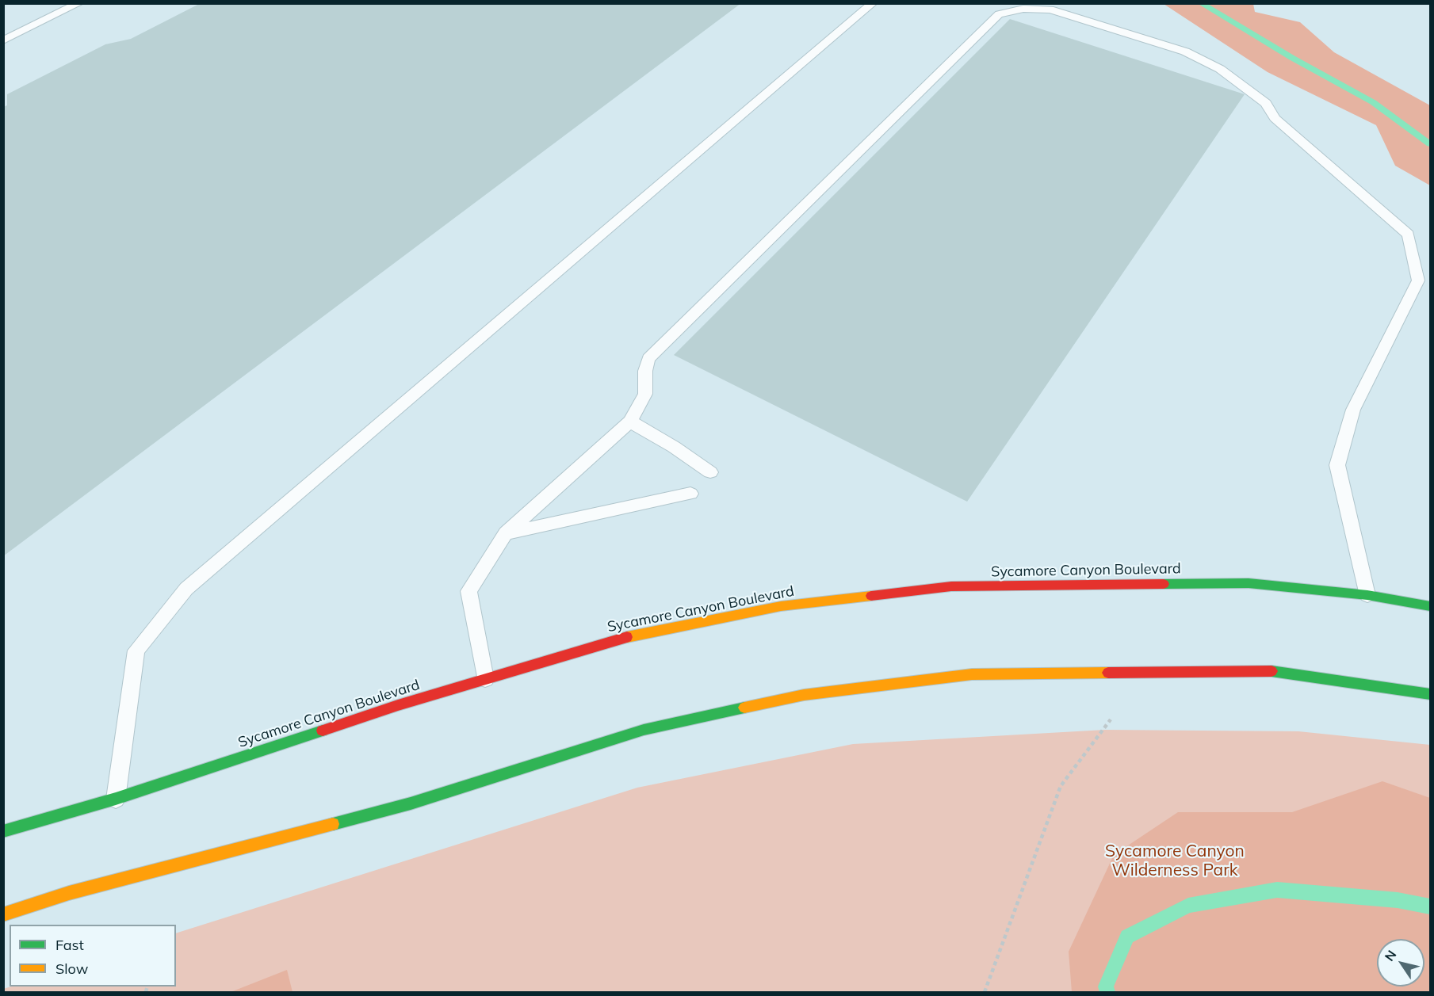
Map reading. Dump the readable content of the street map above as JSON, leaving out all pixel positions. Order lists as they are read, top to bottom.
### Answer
{
  "streets": {
    "main road": ["Sycamore Canyon Boulevard"]
  },
  "parks": ["Sycamore Canyon Wilderness Park"],
  "legend": ["Fast", "Slow"],
  "north": "top left"
}
